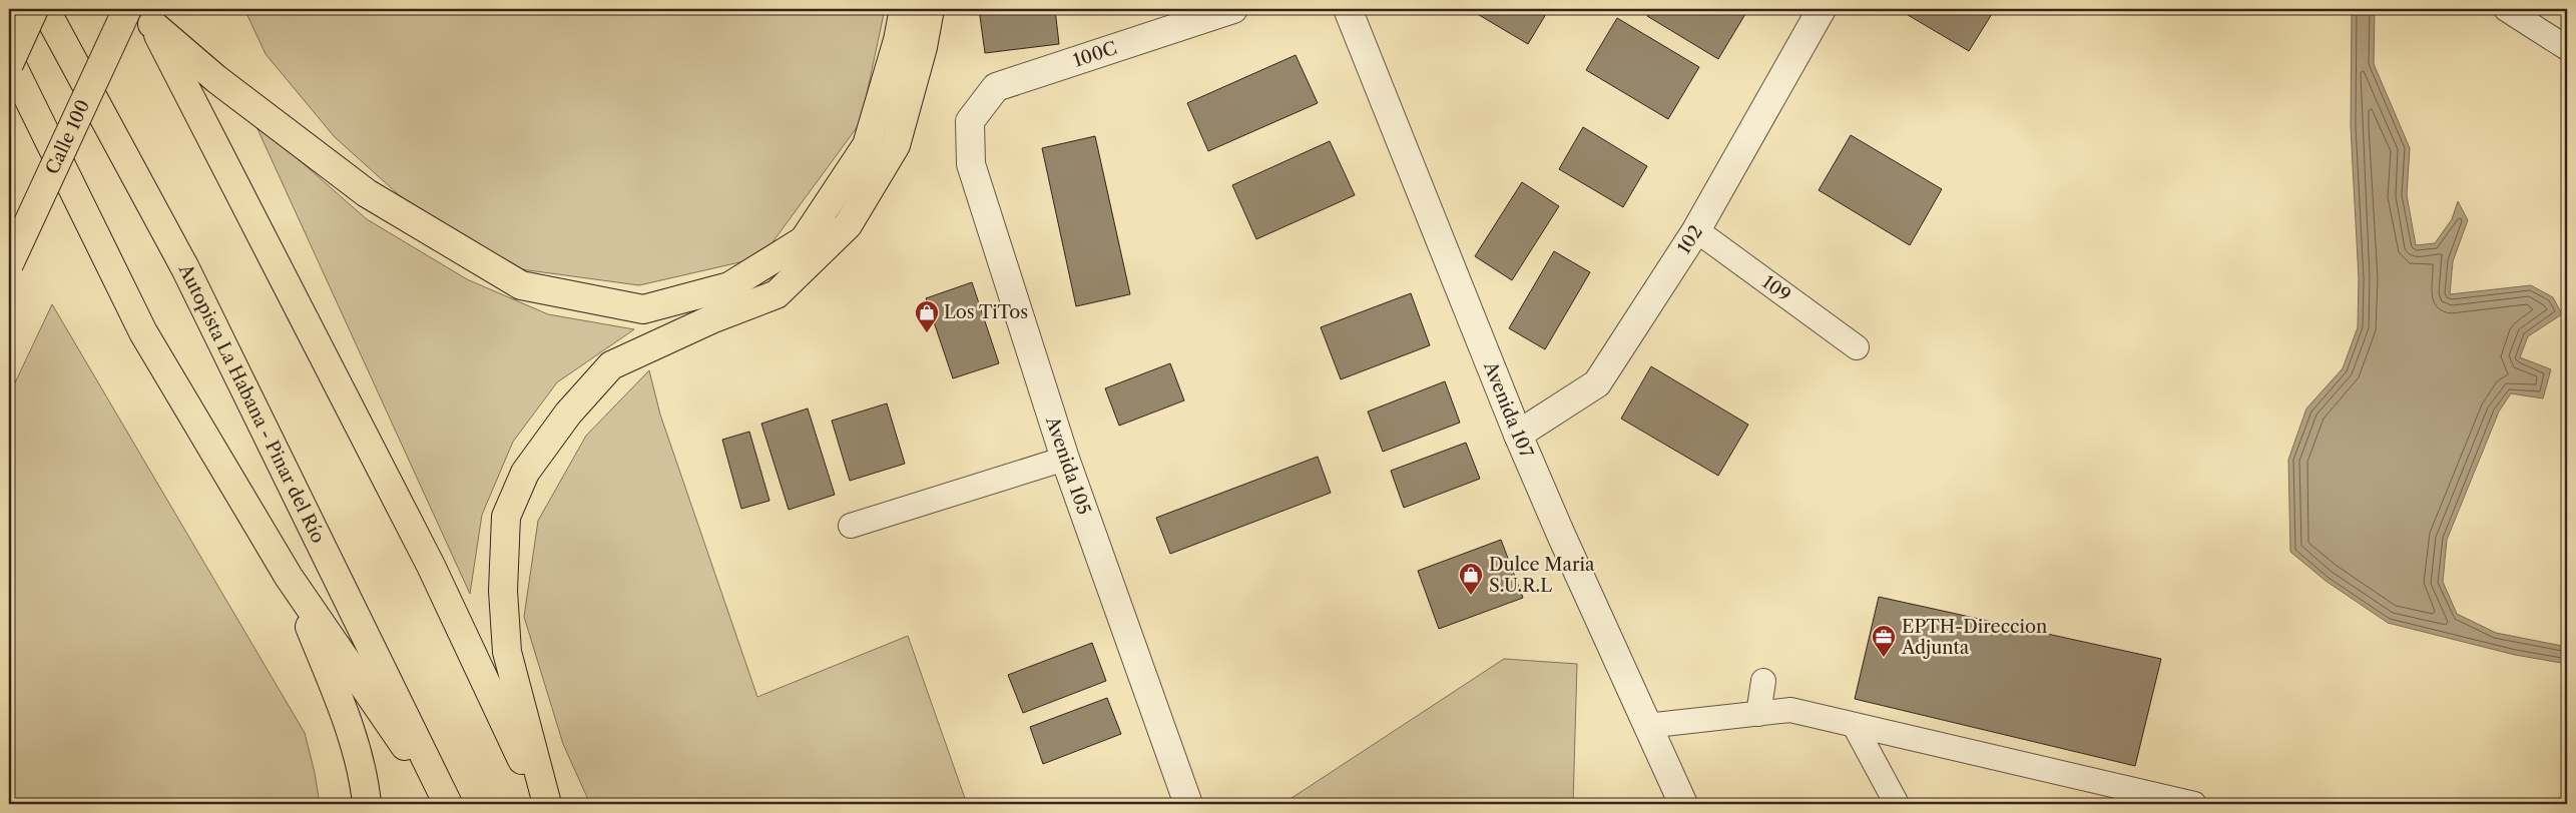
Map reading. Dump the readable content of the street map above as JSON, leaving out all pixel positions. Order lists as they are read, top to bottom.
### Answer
{
  "streets": {
    "highway": ["Calle 100", "Autopista La Habana - Pinar del Río"],
    "street": [
      "100C",
      "102",
      "Avenida 107",
      "Avenida 105"
    ],
    "lane": ["109"]
  },
  "crossings": [
    ["100C", "Avenida 105"],
    ["102", "109"],
    ["102", "Avenida 107"]
  ],
  "places": {
    "shop": ["Los TiTos", "Dulce Maria S.U.R.L"],
    "office": ["EPTH-Direccion Adjunta"]
  }
}
